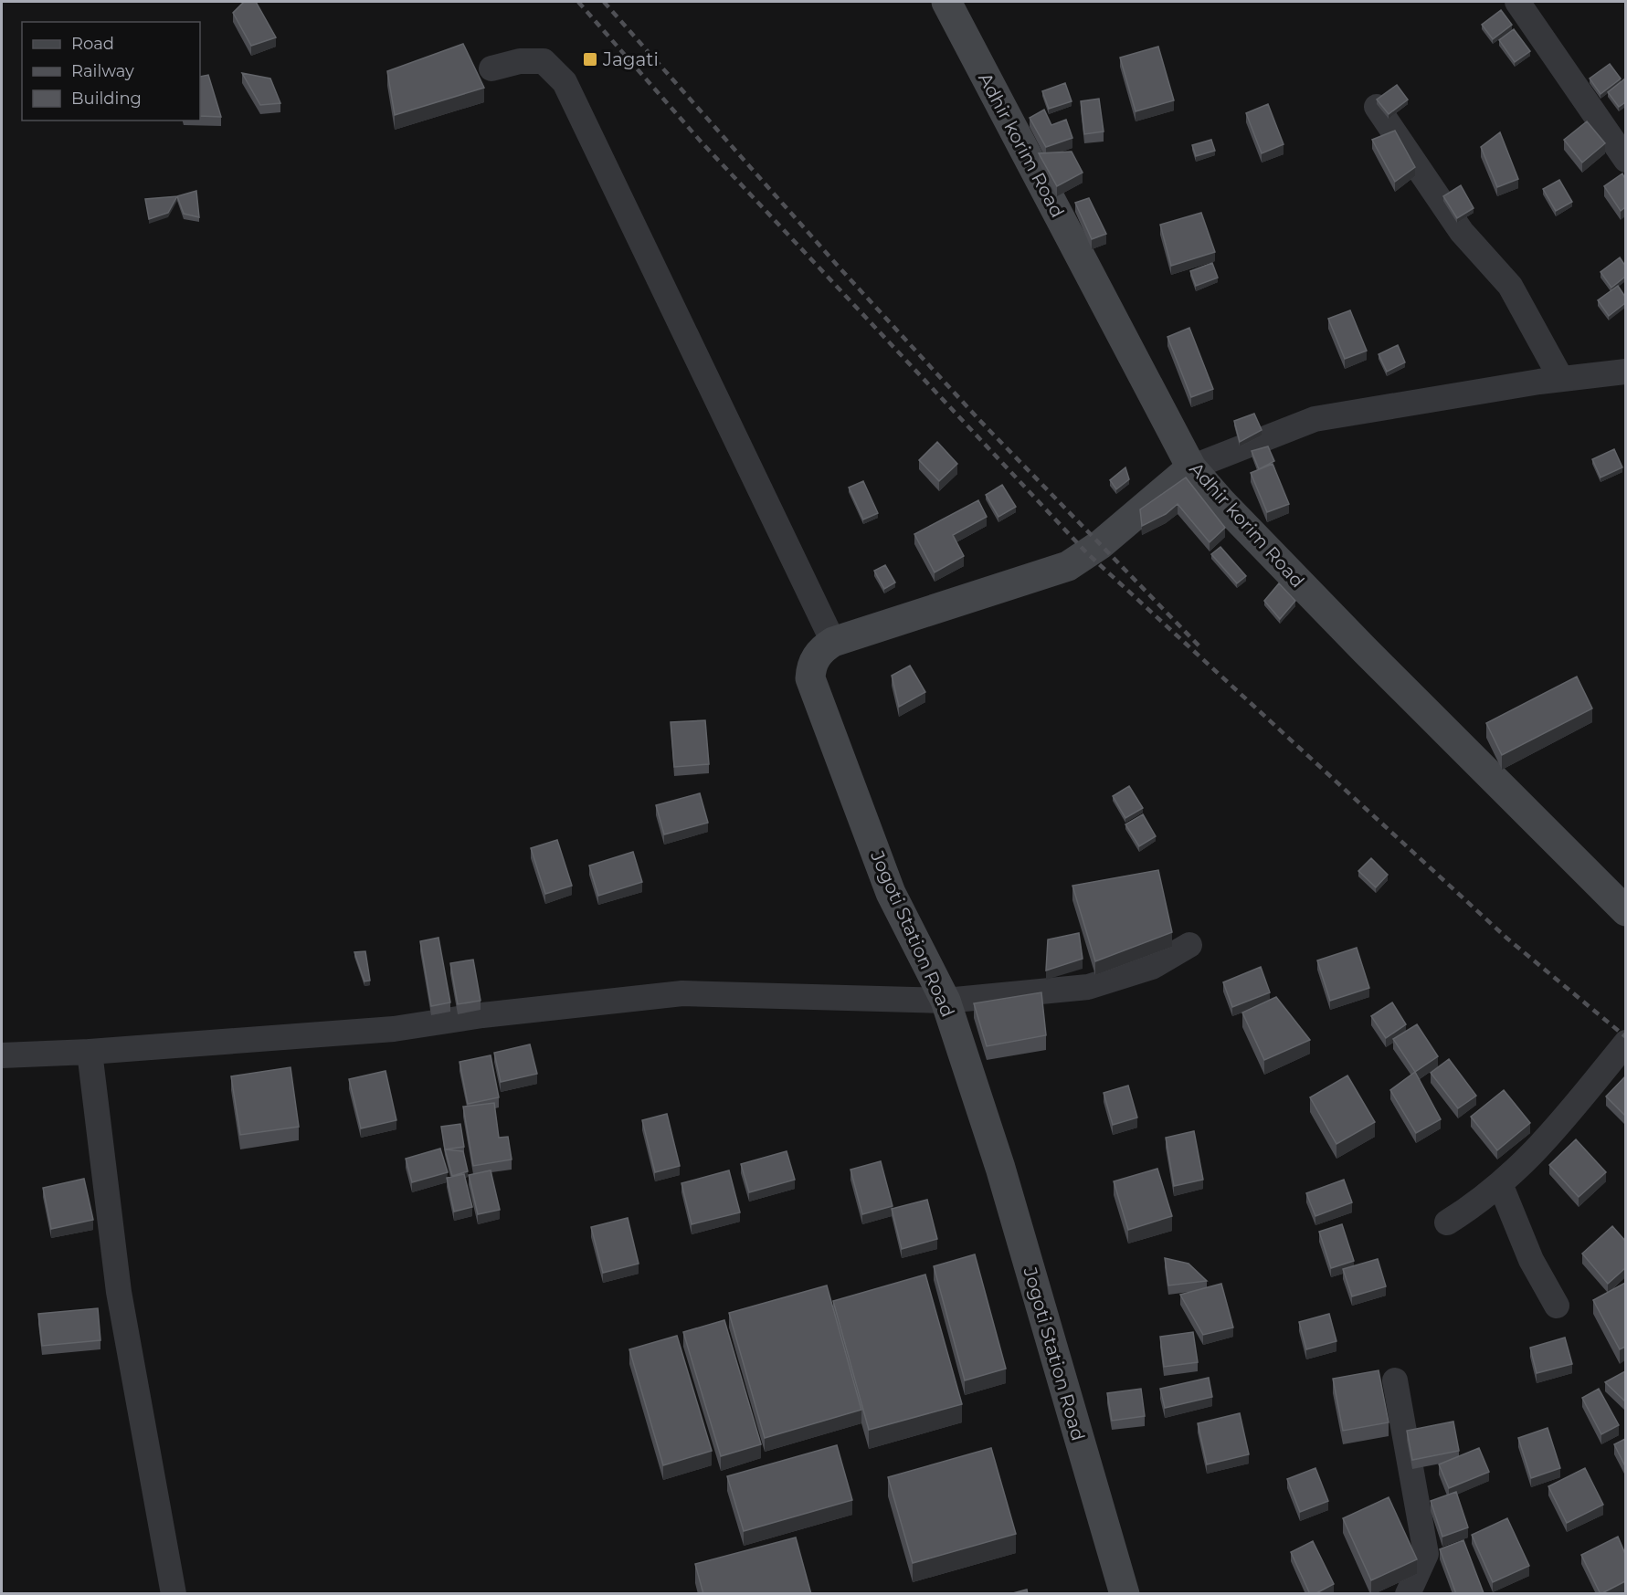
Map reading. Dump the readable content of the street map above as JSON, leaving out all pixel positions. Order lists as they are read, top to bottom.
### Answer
{
  "streets": {
    "street": ["Adhir korim Road", "Jogoti Station Road"]
  },
  "crossings": [
    ["Adhir korim Road", "Jogoti Station Road"]
  ],
  "places": {
    "transit": ["Jagati"]
  },
  "legend": ["Road", "Railway", "Building"]
}
